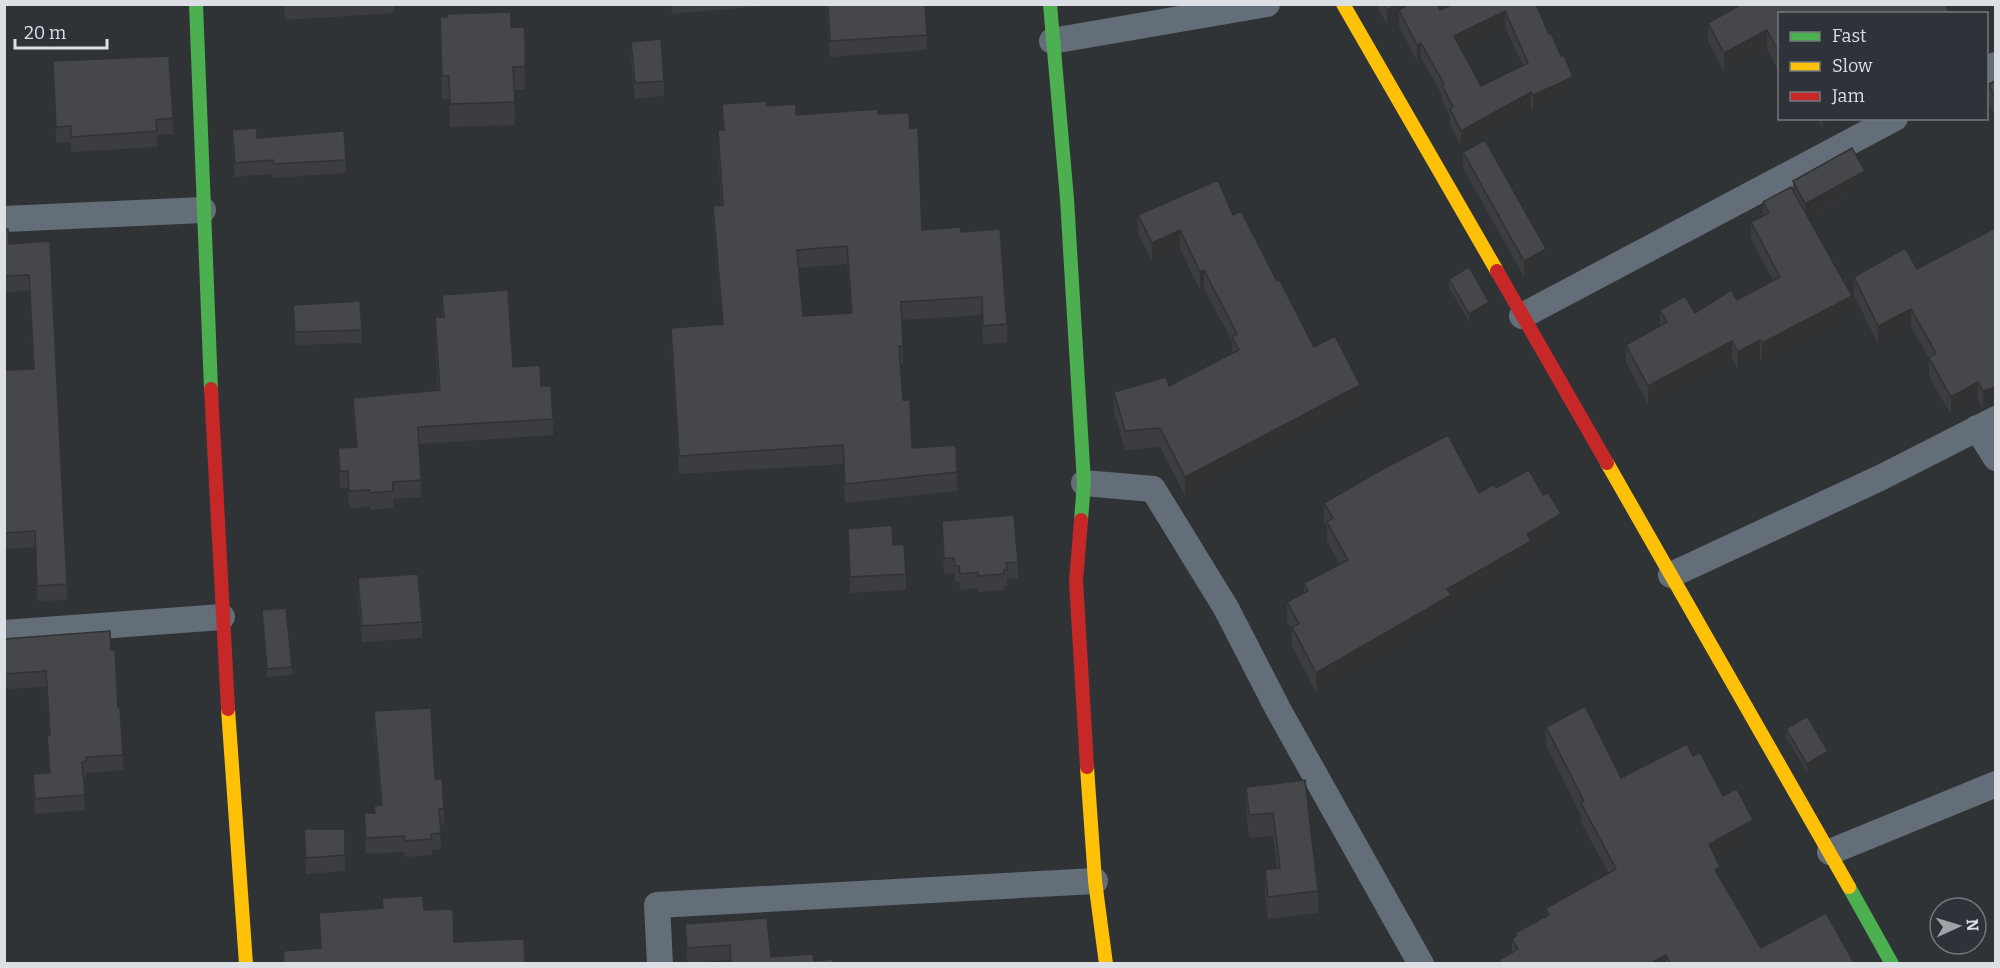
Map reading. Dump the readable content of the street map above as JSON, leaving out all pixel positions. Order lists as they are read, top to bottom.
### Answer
{
  "legend": ["Fast", "Slow", "Jam"],
  "scale_bar": "20 m",
  "north": "right"
}
